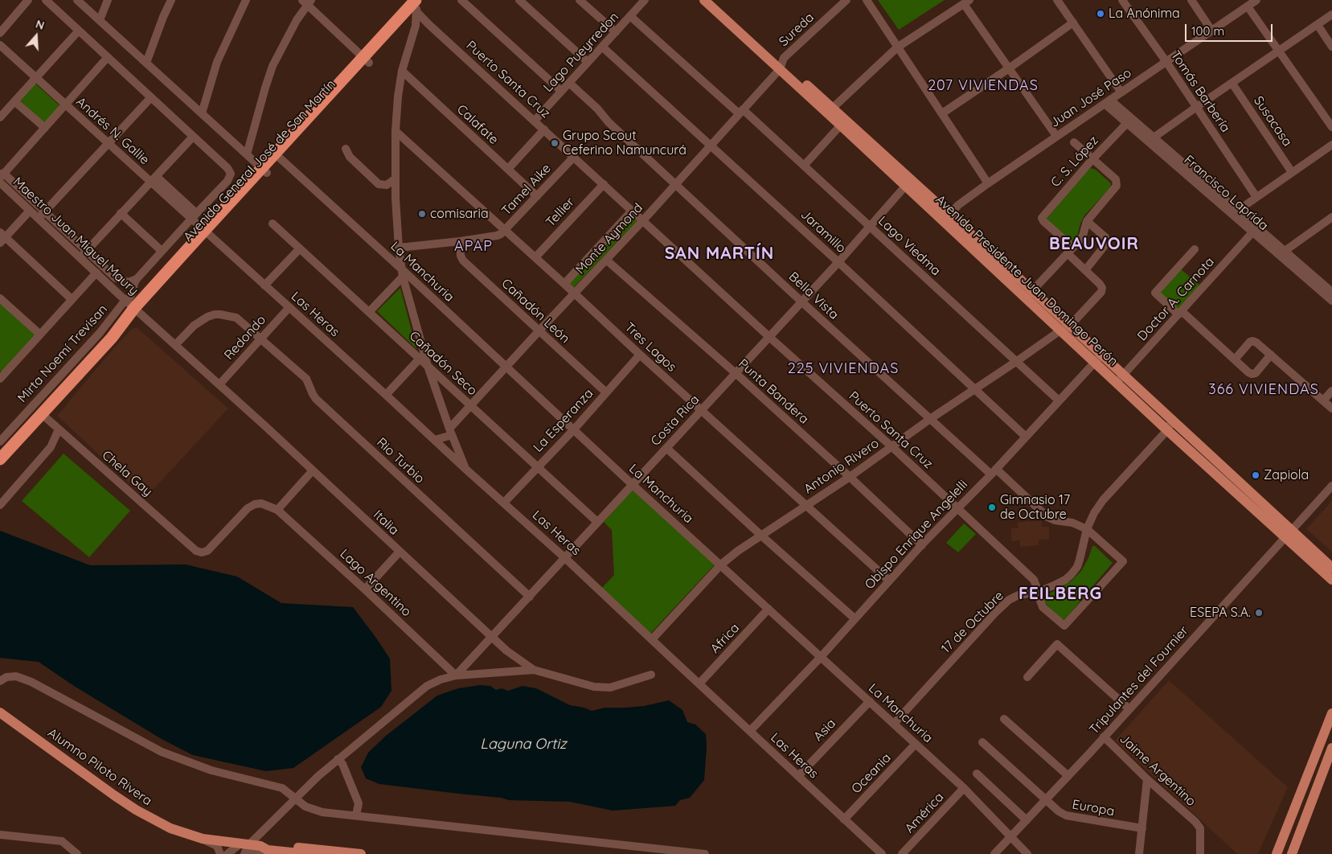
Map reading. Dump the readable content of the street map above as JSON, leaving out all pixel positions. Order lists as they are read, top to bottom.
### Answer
{
  "streets": {
    "highway": ["Avenida General José de San Martín"],
    "main road": ["Avenida Presidente Juan Domingo Perón", "Alumno Piloto Rivera"],
    "street": [
      "Sureda",
      "Lago Pueyrredon",
      "Puerto Santa Cruz",
      "Tomás Barbería",
      "Juan José Paso",
      "Susacasa",
      "Calafate",
      "Andrés N. Gallie",
      "C. S. López",
      "Tamel Aike",
      "Francisco Laprida",
      "Tellier",
      "Jaramillo",
      "Maestro Juan Miguel Maury",
      "Monte Aymond",
      "Lago Viedma",
      "La Manchuria",
      "Bella Vista",
      "Doctor A. Carnota",
      "Cañadón León",
      "Las Heras",
      "Redondo",
      "Tres Lagos",
      "Mirta Noemí Trevisan",
      "Cañadón Seco",
      "Punta Bandera",
      "La Esperanza",
      "Costa Rica",
      "Rio Turbio",
      "Antonio Rivero",
      "Chela Gay",
      "Italia",
      "Obispo Enrique Angelelli",
      "Lago Argentino",
      "17 de Octubre",
      "Africa",
      "Tripulantes del Fournier",
      "Asia",
      "Jaime Argentino",
      "Oceania",
      "Europa",
      "América"
    ]
  },
  "crossings": [
    ["Sureda", "Monte Aymond"],
    ["Sureda", "Avenida Presidente Juan Domingo Perón"],
    ["Lago Pueyrredon", "Puerto Santa Cruz"],
    ["Lago Pueyrredon", "Jaramillo"],
    ["Lago Pueyrredon", "Lago Viedma"],
    ["Lago Pueyrredon", "Bella Vista"],
    ["Puerto Santa Cruz", "Avenida General José de San Martín"],
    ["Puerto Santa Cruz", "Tamel Aike"],
    ["Puerto Santa Cruz", "Tellier"],
    ["Puerto Santa Cruz", "Monte Aymond"],
    ["Puerto Santa Cruz", "Bella Vista"],
    ["Puerto Santa Cruz", "Costa Rica"],
    ["Puerto Santa Cruz", "Antonio Rivero"],
    ["Puerto Santa Cruz", "Obispo Enrique Angelelli"],
    ["Puerto Santa Cruz", "17 de Octubre"],
    ["Tomás Barbería", "Juan José Paso"],
    ["Juan José Paso", "Francisco Laprida"],
    ["Juan José Paso", "Avenida Presidente Juan Domingo Perón"],
    ["Calafate", "Tamel Aike"],
    ["Andrés N. Gallie", "Avenida General José de San Martín"],
    ["Andrés N. Gallie", "Las Heras"],
    ["Avenida General José de San Martín", "Maestro Juan Miguel Maury"],
    ["Avenida General José de San Martín", "La Manchuria"],
    ["Avenida General José de San Martín", "Las Heras"],
    ["Avenida General José de San Martín", "Chela Gay"],
    ["Avenida General José de San Martín", "Italia"],
    ["C. S. López", "Francisco Laprida"],
    ["Tamel Aike", "Cañadón León"],
    ["Tamel Aike", "Tres Lagos"],
    ["Francisco Laprida", "Doctor A. Carnota"],
    ["Tellier", "Tres Lagos"],
    ["Jaramillo", "Monte Aymond"],
    ["Jaramillo", "Costa Rica"],
    ["Jaramillo", "Antonio Rivero"],
    ["Jaramillo", "Obispo Enrique Angelelli"],
    ["Maestro Juan Miguel Maury", "Mirta Noemí Trevisan"],
    ["Maestro Juan Miguel Maury", "Italia"],
    ["Monte Aymond", "Lago Viedma"],
    ["Monte Aymond", "La Manchuria"],
    ["Monte Aymond", "Avenida Presidente Juan Domingo Perón"],
    ["Monte Aymond", "Bella Vista"],
    ["Monte Aymond", "Cañadón León"],
    ["Monte Aymond", "Tres Lagos"],
    ["Monte Aymond", "Cañadón Seco"],
    ["Monte Aymond", "Punta Bandera"],
    ["Lago Viedma", "Costa Rica"],
    ["Lago Viedma", "Antonio Rivero"],
    ["Lago Viedma", "Obispo Enrique Angelelli"],
    ["La Manchuria", "La Esperanza"],
    ["La Manchuria", "Costa Rica"],
    ["La Manchuria", "Antonio Rivero"],
    ["La Manchuria", "Obispo Enrique Angelelli"],
    ["La Manchuria", "17 de Octubre"],
    ["La Manchuria", "Africa"],
    ["La Manchuria", "Tripulantes del Fournier"],
    ["La Manchuria", "Asia"],
    ["La Manchuria", "Oceania"],
    ["La Manchuria", "América"],
    ["Avenida Presidente Juan Domingo Perón", "Doctor A. Carnota"],
    ["Avenida Presidente Juan Domingo Perón", "Costa Rica"],
    ["Avenida Presidente Juan Domingo Perón", "Antonio Rivero"],
    ["Avenida Presidente Juan Domingo Perón", "Obispo Enrique Angelelli"],
    ["Avenida Presidente Juan Domingo Perón", "17 de Octubre"],
    ["Avenida Presidente Juan Domingo Perón", "Tripulantes del Fournier"],
    ["Bella Vista", "Costa Rica"],
    ["Bella Vista", "Antonio Rivero"],
    ["Bella Vista", "Obispo Enrique Angelelli"],
    ["Bella Vista", "17 de Octubre"],
    ["Cañadón León", "La Esperanza"],
    ["Las Heras", "Redondo"],
    ["Las Heras", "La Esperanza"],
    ["Las Heras", "Costa Rica"],
    ["Las Heras", "Antonio Rivero"],
    ["Las Heras", "Obispo Enrique Angelelli"],
    ["Las Heras", "Africa"],
    ["Las Heras", "Asia"],
    ["Las Heras", "Oceania"],
    ["Redondo", "Rio Turbio"],
    ["Redondo", "Italia"],
    ["Tres Lagos", "La Esperanza"],
    ["Tres Lagos", "Costa Rica"],
    ["Tres Lagos", "Antonio Rivero"],
    ["Tres Lagos", "Obispo Enrique Angelelli"],
    ["Cañadón Seco", "La Esperanza"],
    ["Cañadón Seco", "Costa Rica"],
    ["Punta Bandera", "Costa Rica"],
    ["Punta Bandera", "Antonio Rivero"],
    ["Punta Bandera", "Obispo Enrique Angelelli"],
    ["Costa Rica", "Rio Turbio"],
    ["Costa Rica", "Italia"],
    ["Costa Rica", "Lago Argentino"],
    ["Rio Turbio", "Italia"],
    ["Chela Gay", "Lago Argentino"],
    ["Tripulantes del Fournier", "Jaime Argentino"],
    ["Tripulantes del Fournier", "Europa"]
  ],
  "districts": [
    "207 VIVIENDAS",
    "BEAUVOIR",
    "APAP",
    "SAN MARTÍN",
    "225 VIVIENDAS",
    "366 VIVIENDAS",
    "FEILBERG"
  ],
  "water": ["Laguna Ortiz"],
  "places": [
    "La Anónima",
    "Grupo Scout Ceferino Namuncurá",
    "comisaria",
    "Zapiola",
    "Gimnasio 17 de Octubre",
    "ESEPA S.A."
  ],
  "scale_bar": "100 m",
  "north": "top"
}
